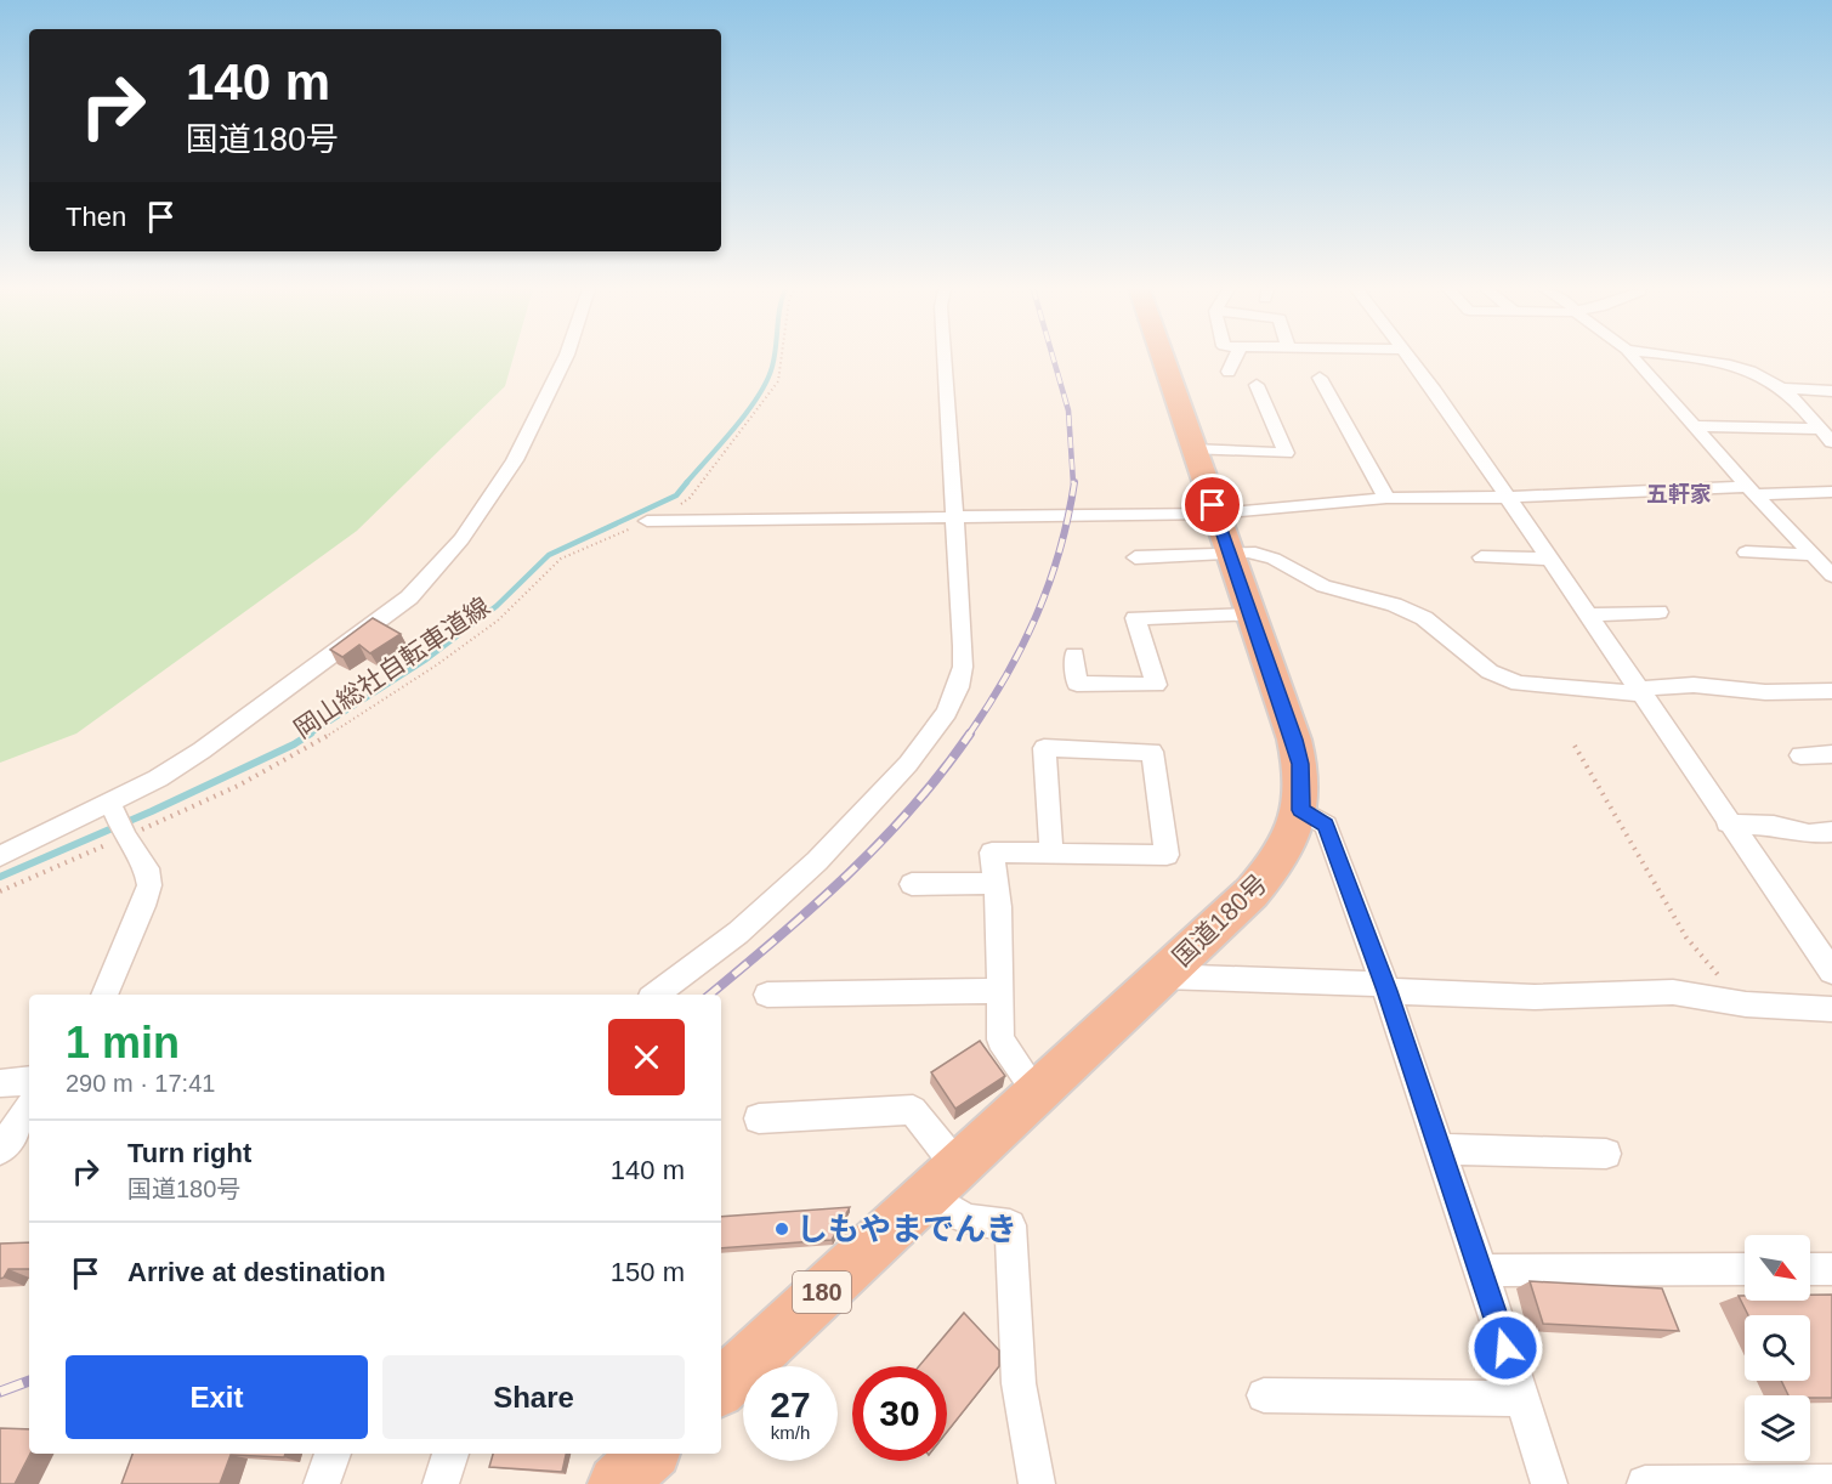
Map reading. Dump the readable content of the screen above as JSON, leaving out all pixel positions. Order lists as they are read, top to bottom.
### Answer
{
  "streets": {
    "highway": ["国道180号", "180"],
    "path": ["岡山総社自転車道線"]
  },
  "districts": ["五軒家"],
  "places": ["しもやまでんき"],
  "north": "bottom right",
  "page": {
    "turn": ["140 m", "国道180号"],
    "then": "Then",
    "heading": ["1 min", "290 m · 17:41"],
    "list": [
      {
        "name": "Turn right",
        "note": "国道180号",
        "value": "140 m"
      },
      {
        "name": "Arrive at destination",
        "value": "150 m"
      }
    ],
    "buttons": ["Exit", "Share"],
    "speed": "27 km/h",
    "limit": "30"
  }
}
